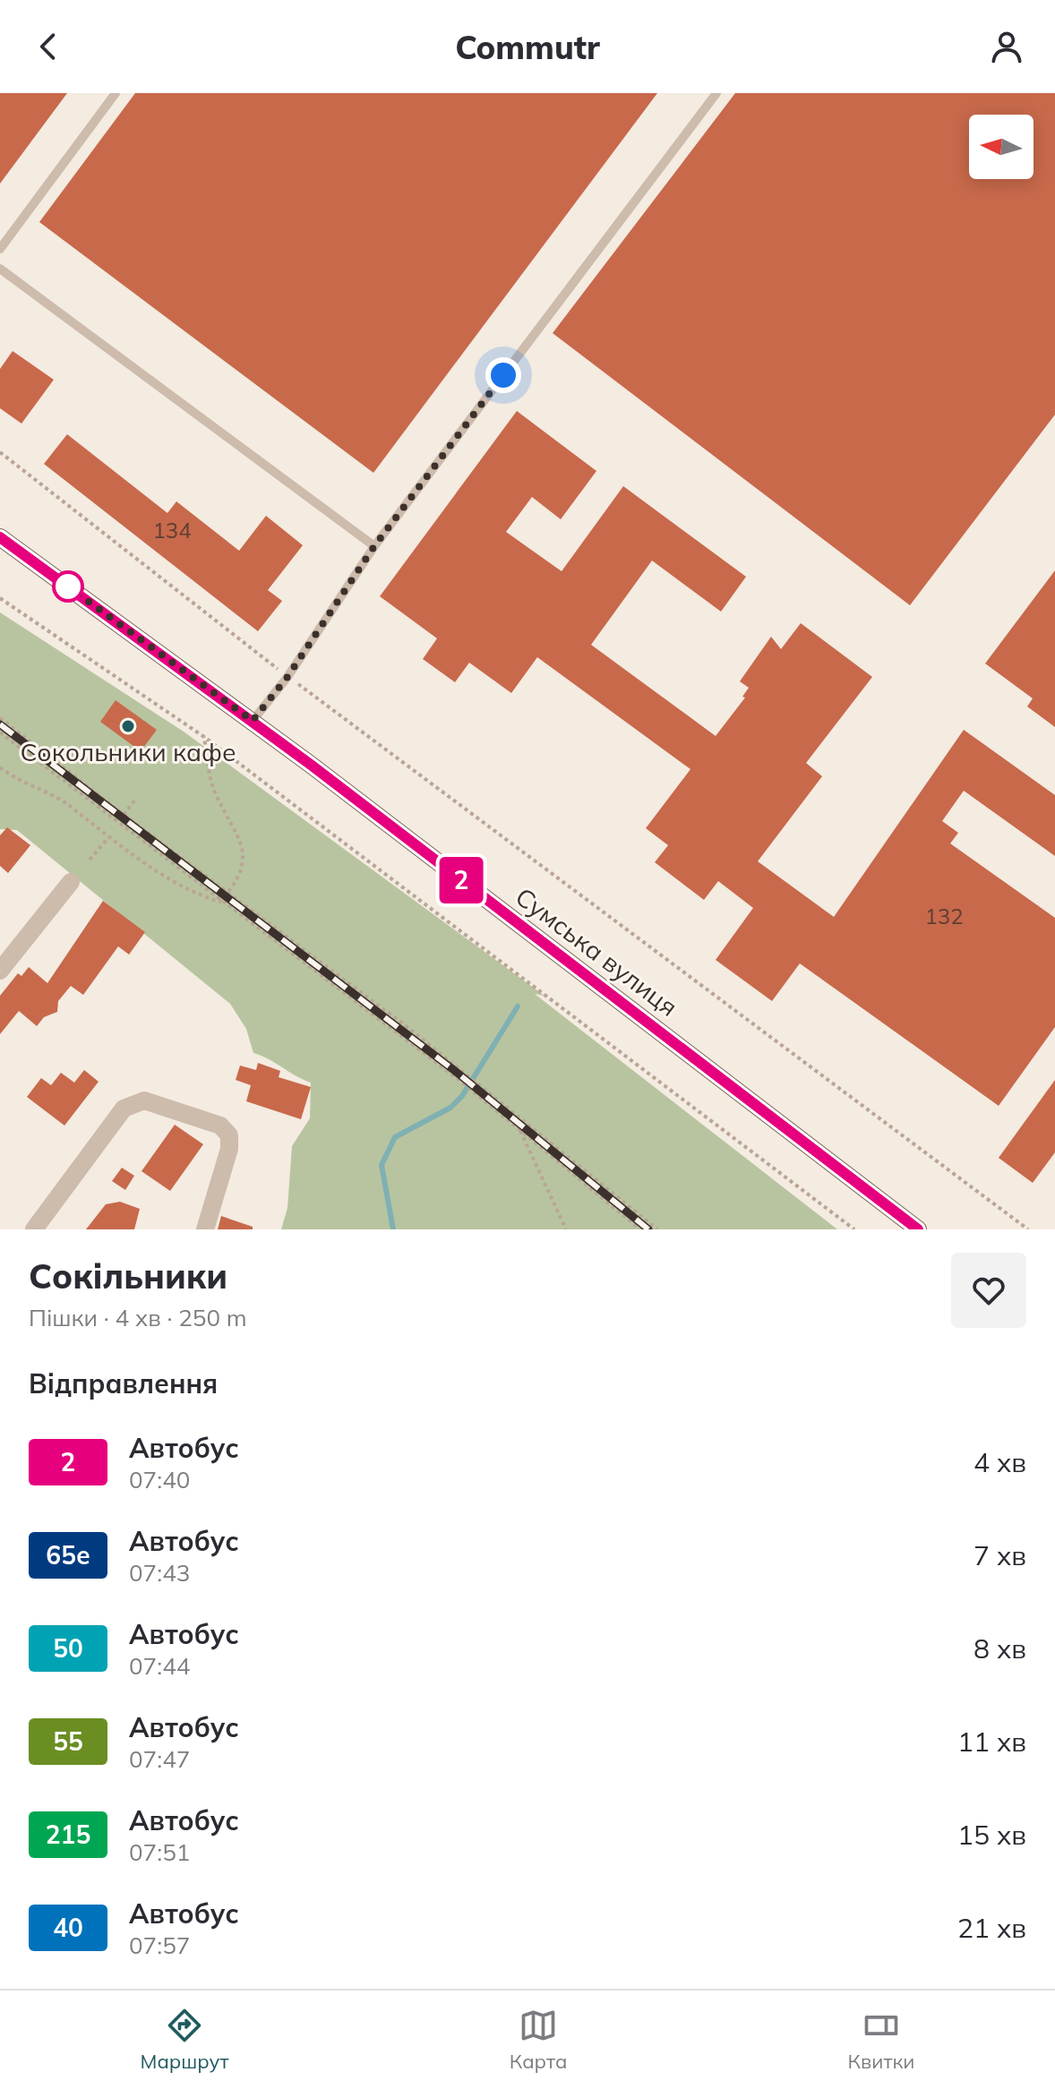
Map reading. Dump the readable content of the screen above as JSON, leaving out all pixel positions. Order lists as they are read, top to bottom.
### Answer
{
  "streets": {
    "main road": ["Сумська вулиця"]
  },
  "places": ["Сокольники кафе"],
  "lines": ["bus line 2"],
  "house_numbers": ["134", "132"],
  "north": "left",
  "page": {
    "header": "Commutr",
    "on_map": "2",
    "heading": [
      ["Сокільники", "Пішки · 4 хв · 250 m"],
      "Відправлення"
    ],
    "list": [
      {
        "mark": "2",
        "name": "Автобус",
        "note": "07:40",
        "value": "4 хв"
      },
      {
        "mark": "65е",
        "name": "Автобус",
        "note": "07:43",
        "value": "7 хв"
      },
      {
        "mark": "50",
        "name": "Автобус",
        "note": "07:44",
        "value": "8 хв"
      },
      {
        "mark": "55",
        "name": "Автобус",
        "note": "07:47",
        "value": "11 хв"
      },
      {
        "mark": "215",
        "name": "Автобус",
        "note": "07:51",
        "value": "15 хв"
      },
      {
        "mark": "40",
        "name": "Автобус",
        "note": "07:57",
        "value": "21 хв"
      }
    ],
    "tabs": ["Маршрут", "Карта", "Квитки"]
  }
}
